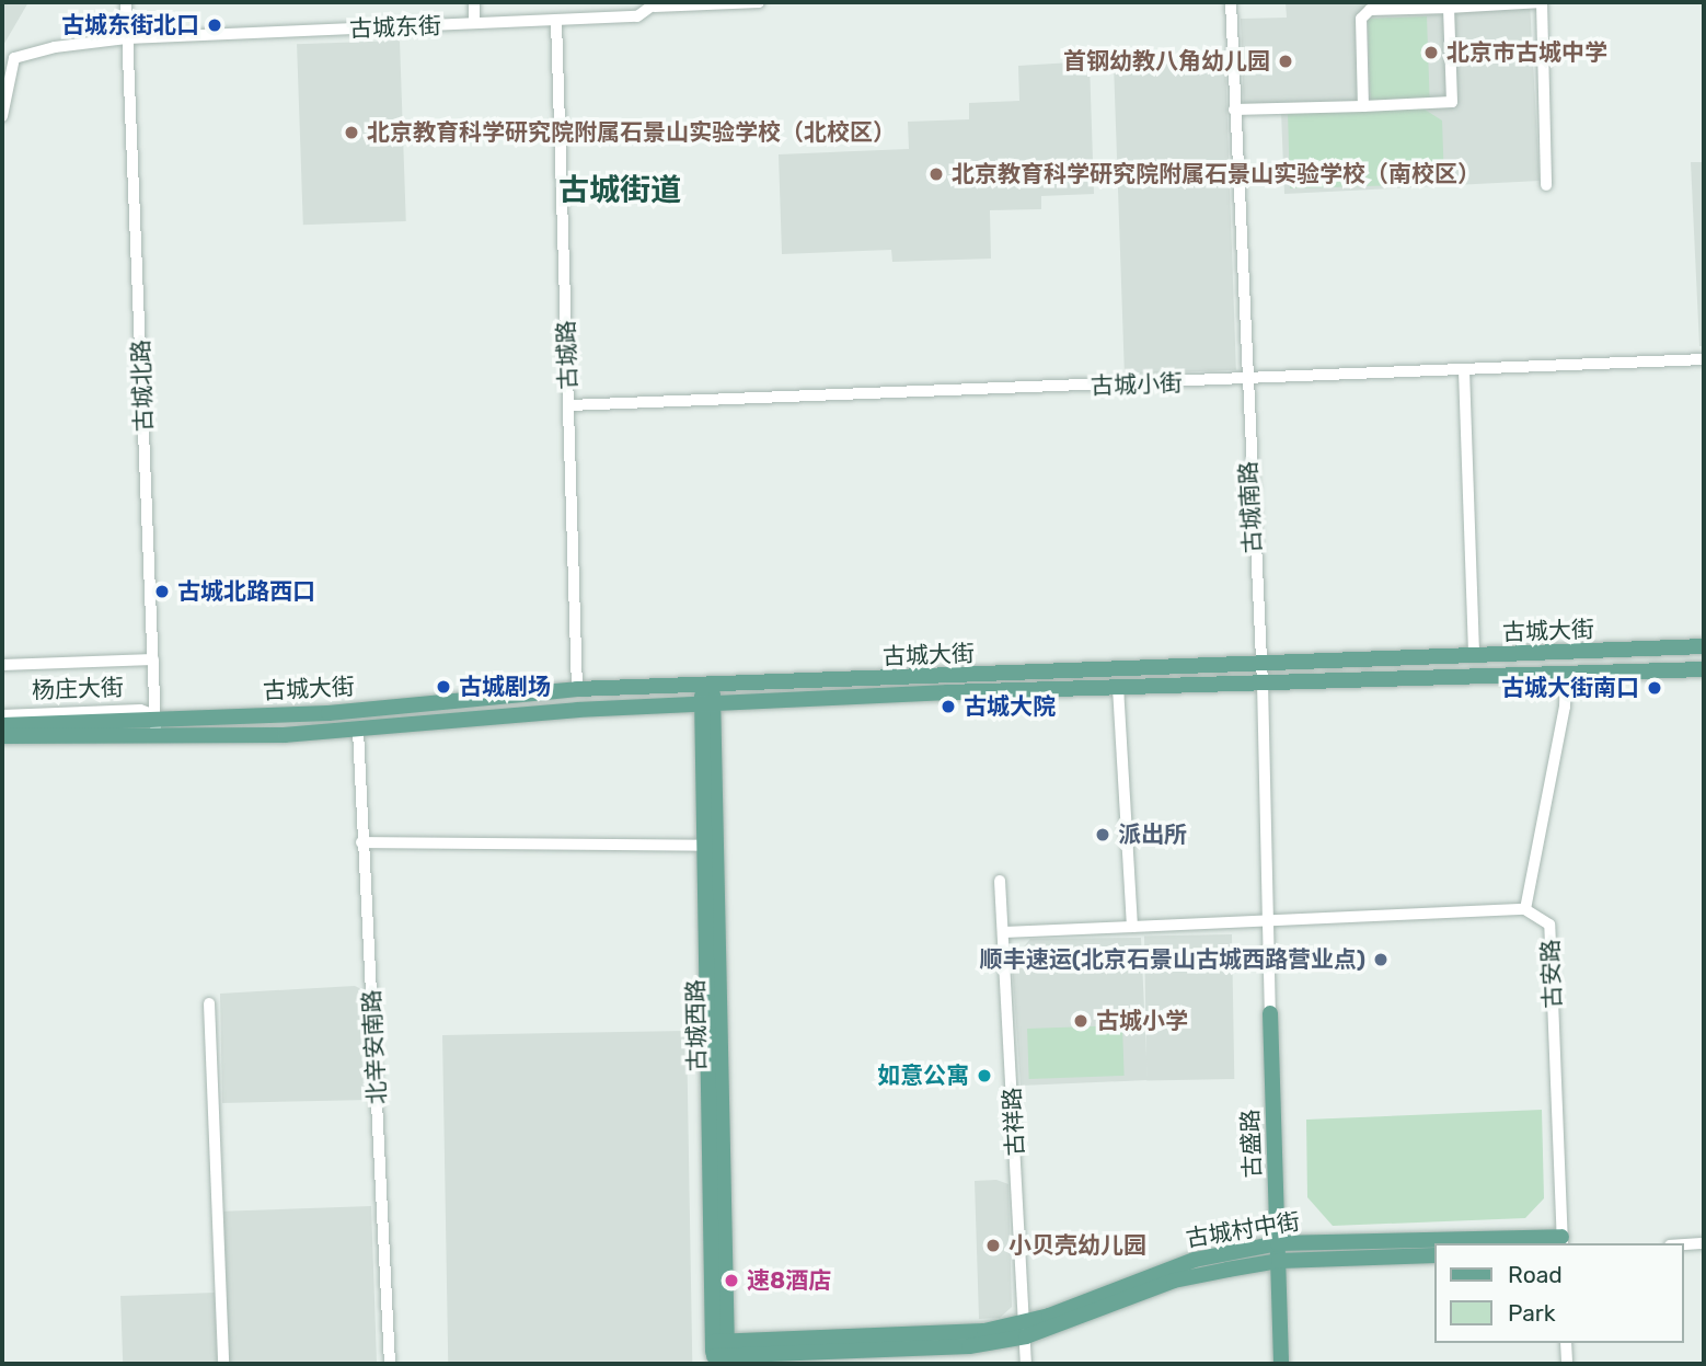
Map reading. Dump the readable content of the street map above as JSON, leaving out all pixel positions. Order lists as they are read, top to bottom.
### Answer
{
  "streets": {
    "main road": [
      "古城大街",
      "杨庄大街",
      "古城西路",
      "古盛路",
      "古城村中街"
    ],
    "street": [
      "古城东街",
      "古城路",
      "古城小街",
      "古城北路",
      "古城南路",
      "古安路",
      "北辛安南路",
      "古祥路"
    ]
  },
  "crossings": [
    ["古城东街", "古城路"],
    ["古城东街", "古城北路"],
    ["古城路", "古城小街"],
    ["古城路", "古城大街"],
    ["古城小街", "古城南路"],
    ["古城北路", "古城大街"],
    ["古城北路", "杨庄大街"],
    ["古城南路", "古城大街"],
    ["古城南路", "古盛路"],
    ["古城大街", "杨庄大街"],
    ["古城大街", "古安路"],
    ["古城大街", "古城西路"],
    ["古城大街", "北辛安南路"],
    ["古安路", "古城村中街"],
    ["古城西路", "古城村中街"],
    ["古祥路", "古城村中街"],
    ["古盛路", "古城村中街"]
  ],
  "districts": ["古城街道"],
  "places": [
    "古城东街北口",
    "北京市古城中学",
    "首钢幼教八角幼儿园",
    "北京教育科学研究院附属石景山实验学校（北校区）",
    "北京教育科学研究院附属石景山实验学校（南校区）",
    "古城北路西口",
    "古城剧场",
    "古城大街南口",
    "古城大院",
    "派出所",
    "顺丰速运(北京石景山古城西路营业点)",
    "古城小学",
    "如意公寓",
    "小贝壳幼儿园",
    "速8酒店"
  ],
  "legend": ["Road", "Park"]
}
